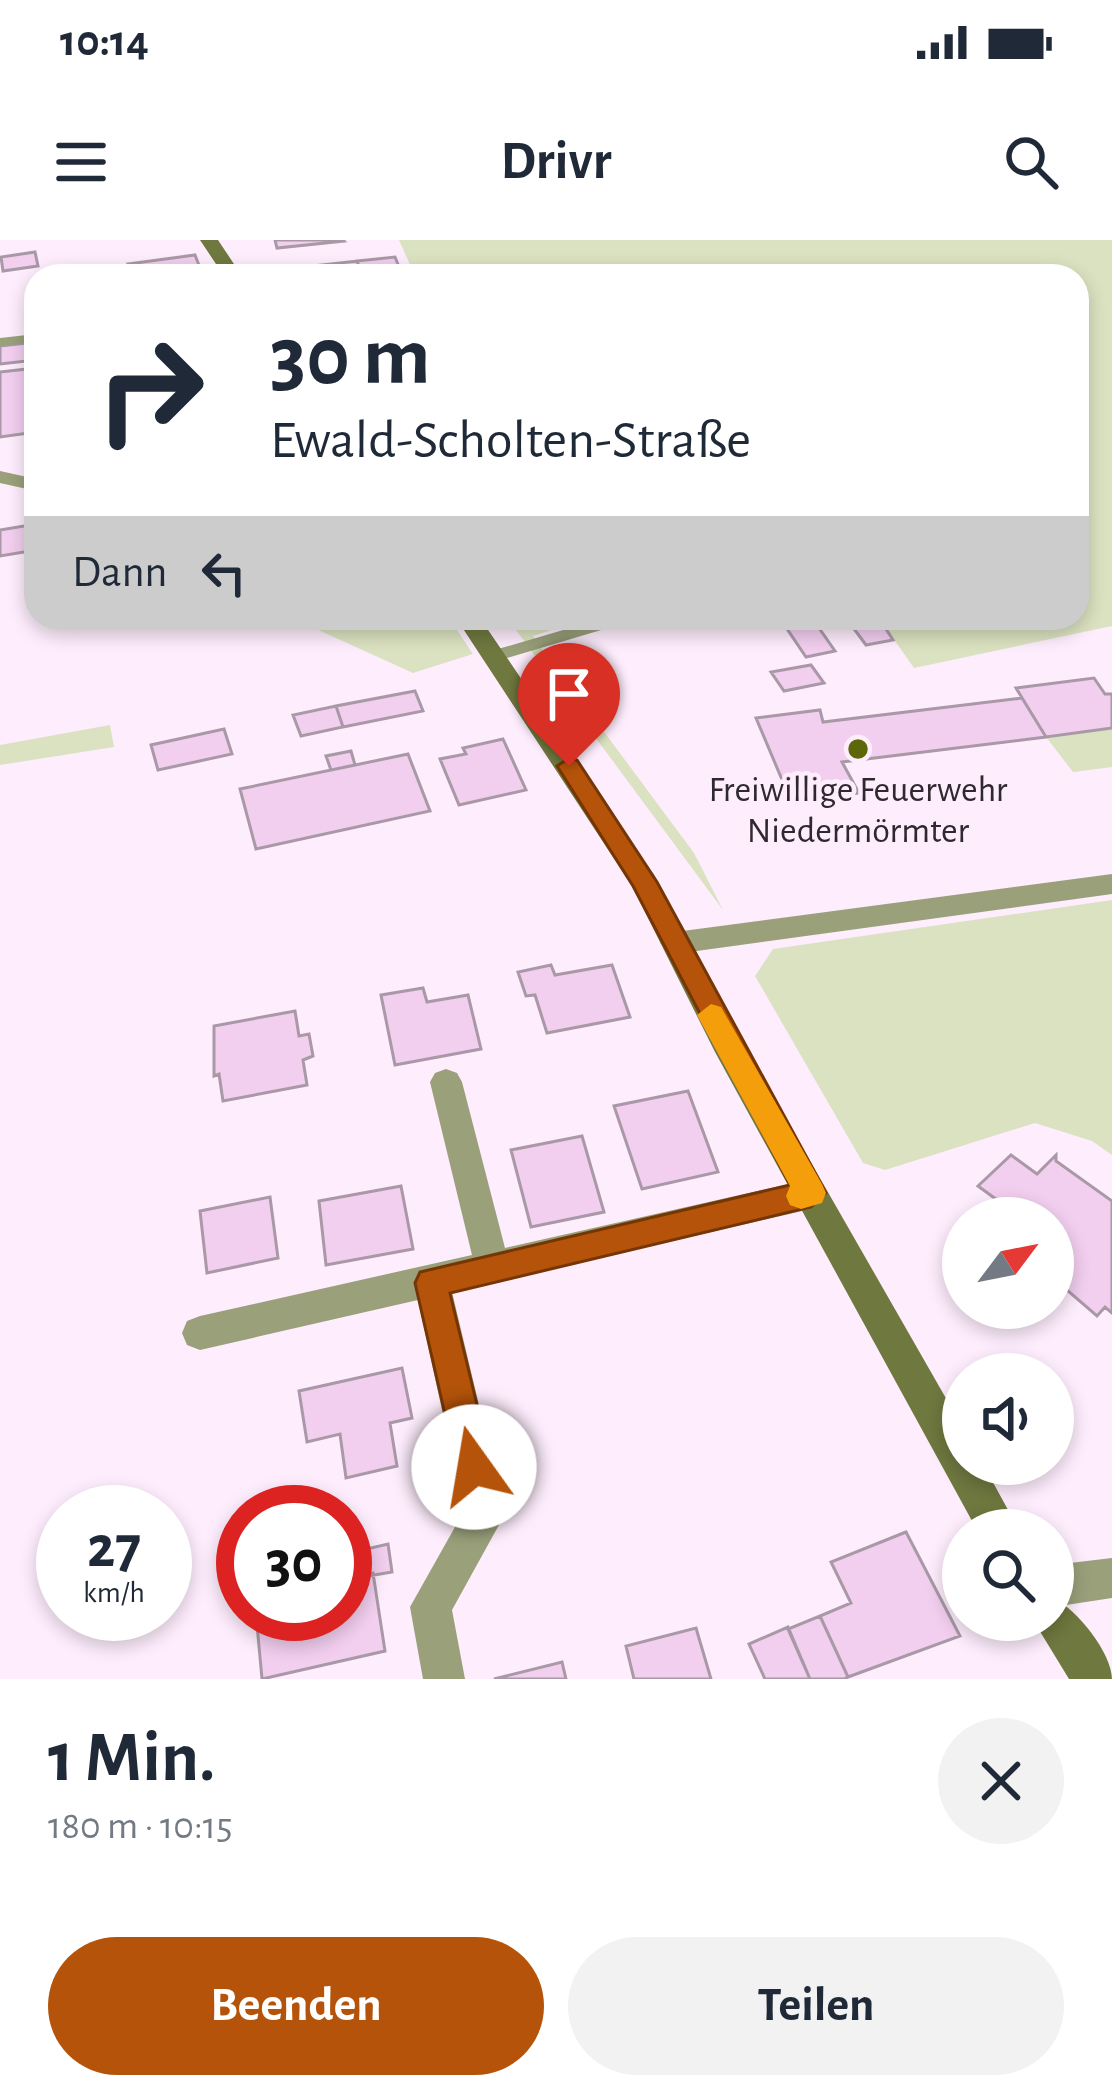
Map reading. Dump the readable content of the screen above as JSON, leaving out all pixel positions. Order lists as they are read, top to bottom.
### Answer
{
  "places": ["Freiwillige Feuerwehr Niedermörmter"],
  "north": "top right",
  "page": {
    "status": "10:14",
    "header": "Drivr",
    "turn": ["30 m", "Ewald-Scholten-Straße"],
    "then": "Dann",
    "speed": "27 km/h",
    "limit": "30",
    "heading": ["1 Min.", "180 m · 10:15"],
    "buttons": ["Beenden", "Teilen"]
  }
}
